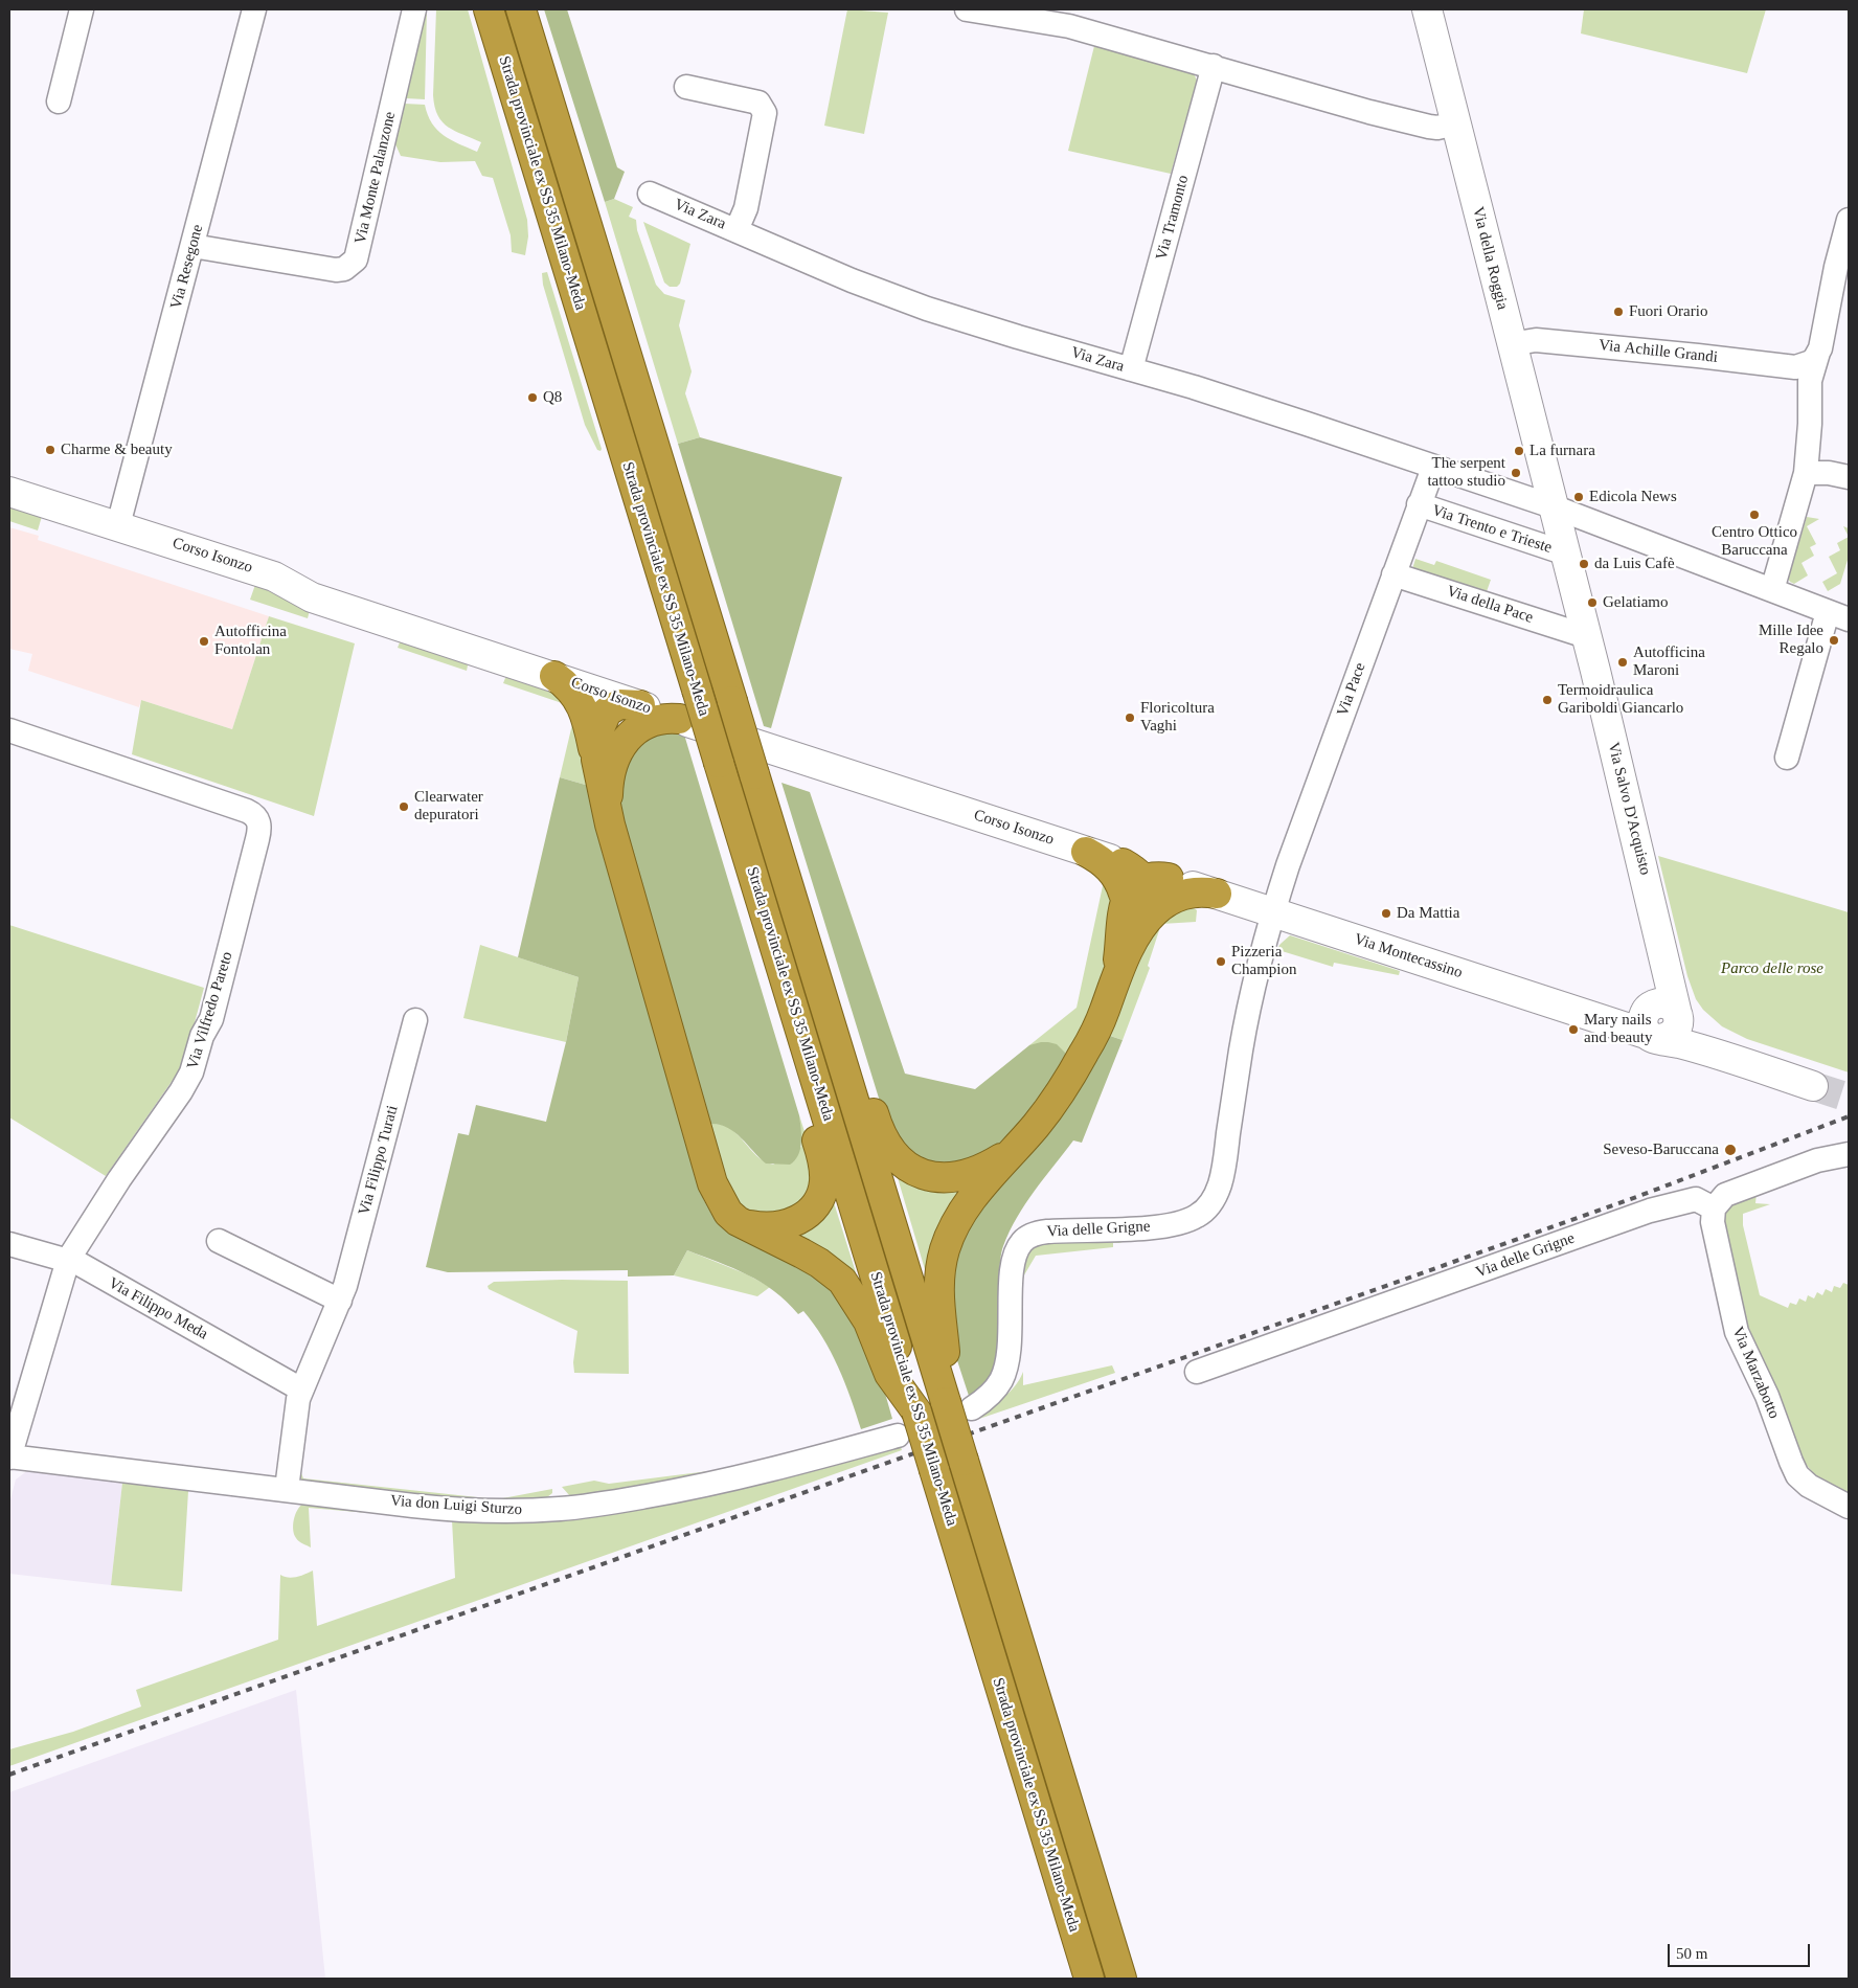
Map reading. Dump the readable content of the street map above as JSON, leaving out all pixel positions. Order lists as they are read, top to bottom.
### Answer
{
  "streets": {
    "highway": ["Strada provinciale ex SS 35 Milano-Meda"],
    "street": [
      "Via Monte Palanzone",
      "Via Zara",
      "Via Tramonto",
      "Via della Roggia",
      "Via Resegone",
      "Via Achille Grandi",
      "Via Trento e Trieste",
      "Corso Isonzo",
      "Via della Pace",
      "Via Pace",
      "Via Salvo D'Acquisto",
      "Via Montecassino",
      "Via Vilfredo Pareto",
      "Via Filippo Turati",
      "Via delle Grigne",
      "Via Filippo Meda",
      "Via Marzabotto",
      "Via don Luigi Sturzo"
    ]
  },
  "crossings": [
    ["Via Monte Palanzone", "Via Resegone"],
    ["Strada provinciale ex SS 35 Milano-Meda", "Via delle Grigne"],
    ["Via Zara", "Via Tramonto"],
    ["Via Zara", "Via della Roggia"],
    ["Via Zara", "Via Pace"],
    ["Via Zara", "Via Salvo D'Acquisto"],
    ["Via della Roggia", "Via Achille Grandi"],
    ["Via della Roggia", "Via Salvo D'Acquisto"],
    ["Via Resegone", "Corso Isonzo"],
    ["Via Trento e Trieste", "Via Pace"],
    ["Via Trento e Trieste", "Via Salvo D'Acquisto"],
    ["Corso Isonzo", "Via Montecassino"],
    ["Via della Pace", "Via Pace"],
    ["Via della Pace", "Via Salvo D'Acquisto"],
    ["Via Pace", "Via Montecassino"],
    ["Via Pace", "Via delle Grigne"],
    ["Via Salvo D'Acquisto", "Via Montecassino"],
    ["Via Montecassino", "Via delle Grigne"],
    ["Via Vilfredo Pareto", "Via Filippo Meda"],
    ["Via Vilfredo Pareto", "Via don Luigi Sturzo"],
    ["Via Filippo Turati", "Via Filippo Meda"],
    ["Via Filippo Turati", "Via don Luigi Sturzo"],
    ["Via delle Grigne", "Via Marzabotto"]
  ],
  "parks": ["Parco delle rose"],
  "places": [
    "Fuori Orario",
    "Q8",
    "Charme & beauty",
    "La furnara",
    "The serpent tattoo studio",
    "Edicola News",
    "Centro Ottico Baruccana",
    "da Luis Cafè",
    "Gelatiamo",
    "Mille Idee Regalo",
    "Autofficina Fontolan",
    "Autofficina Maroni",
    "Termoidraulica Gariboldi Giancarlo",
    "Floricoltura Vaghi",
    "Clearwater depuratori",
    "Da Mattia",
    "Pizzeria Champion",
    "Mary nails and beauty",
    "Seveso-Baruccana"
  ],
  "scale_bar": "50 m"
}
